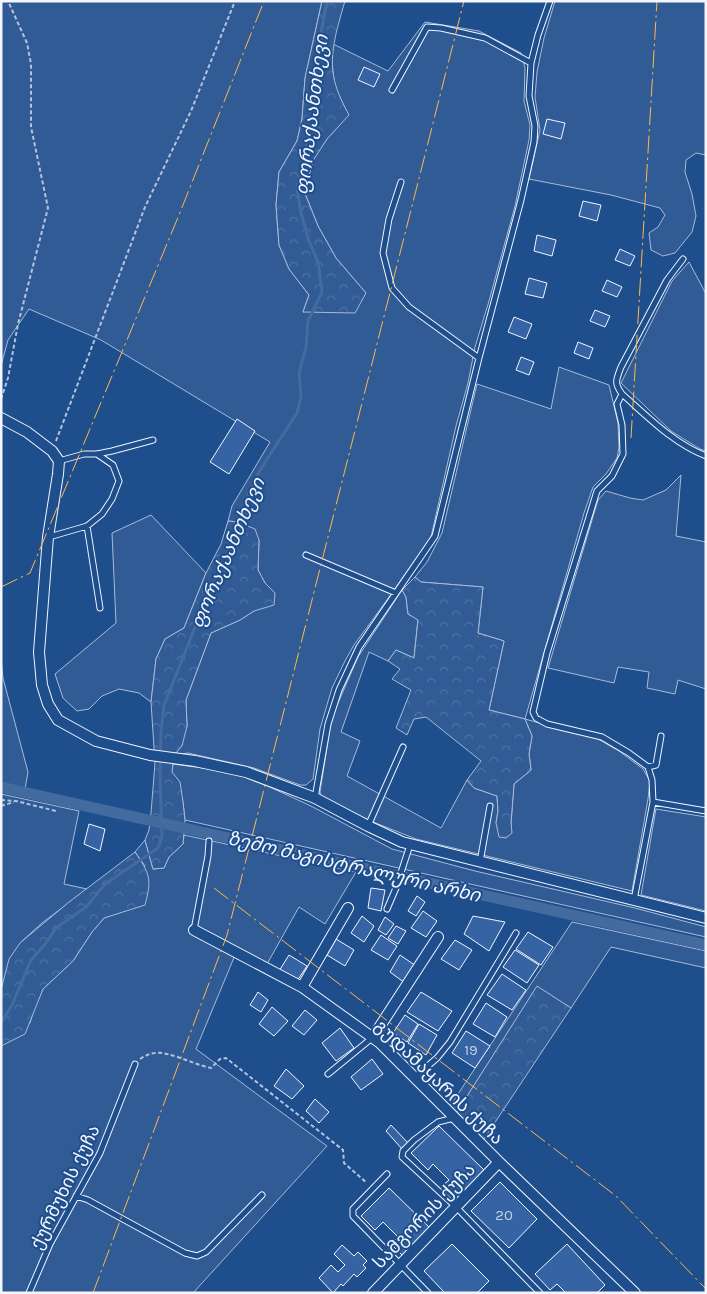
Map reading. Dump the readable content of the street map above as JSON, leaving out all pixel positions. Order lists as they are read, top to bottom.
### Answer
{
  "streets": {
    "street": ["გუდამაყარის ქუჩა", "სამგორის ქუჩა"],
    "lane": ["ქურმუხის ქუჩა"]
  },
  "crossings": [
    ["გუდამაყარის ქუჩა", "სამგორის ქუჩა"]
  ],
  "water": ["ფორაქაანთხევი", "ზემო მაგისტრალური არხი"],
  "house_numbers": ["19", "20"]
}
